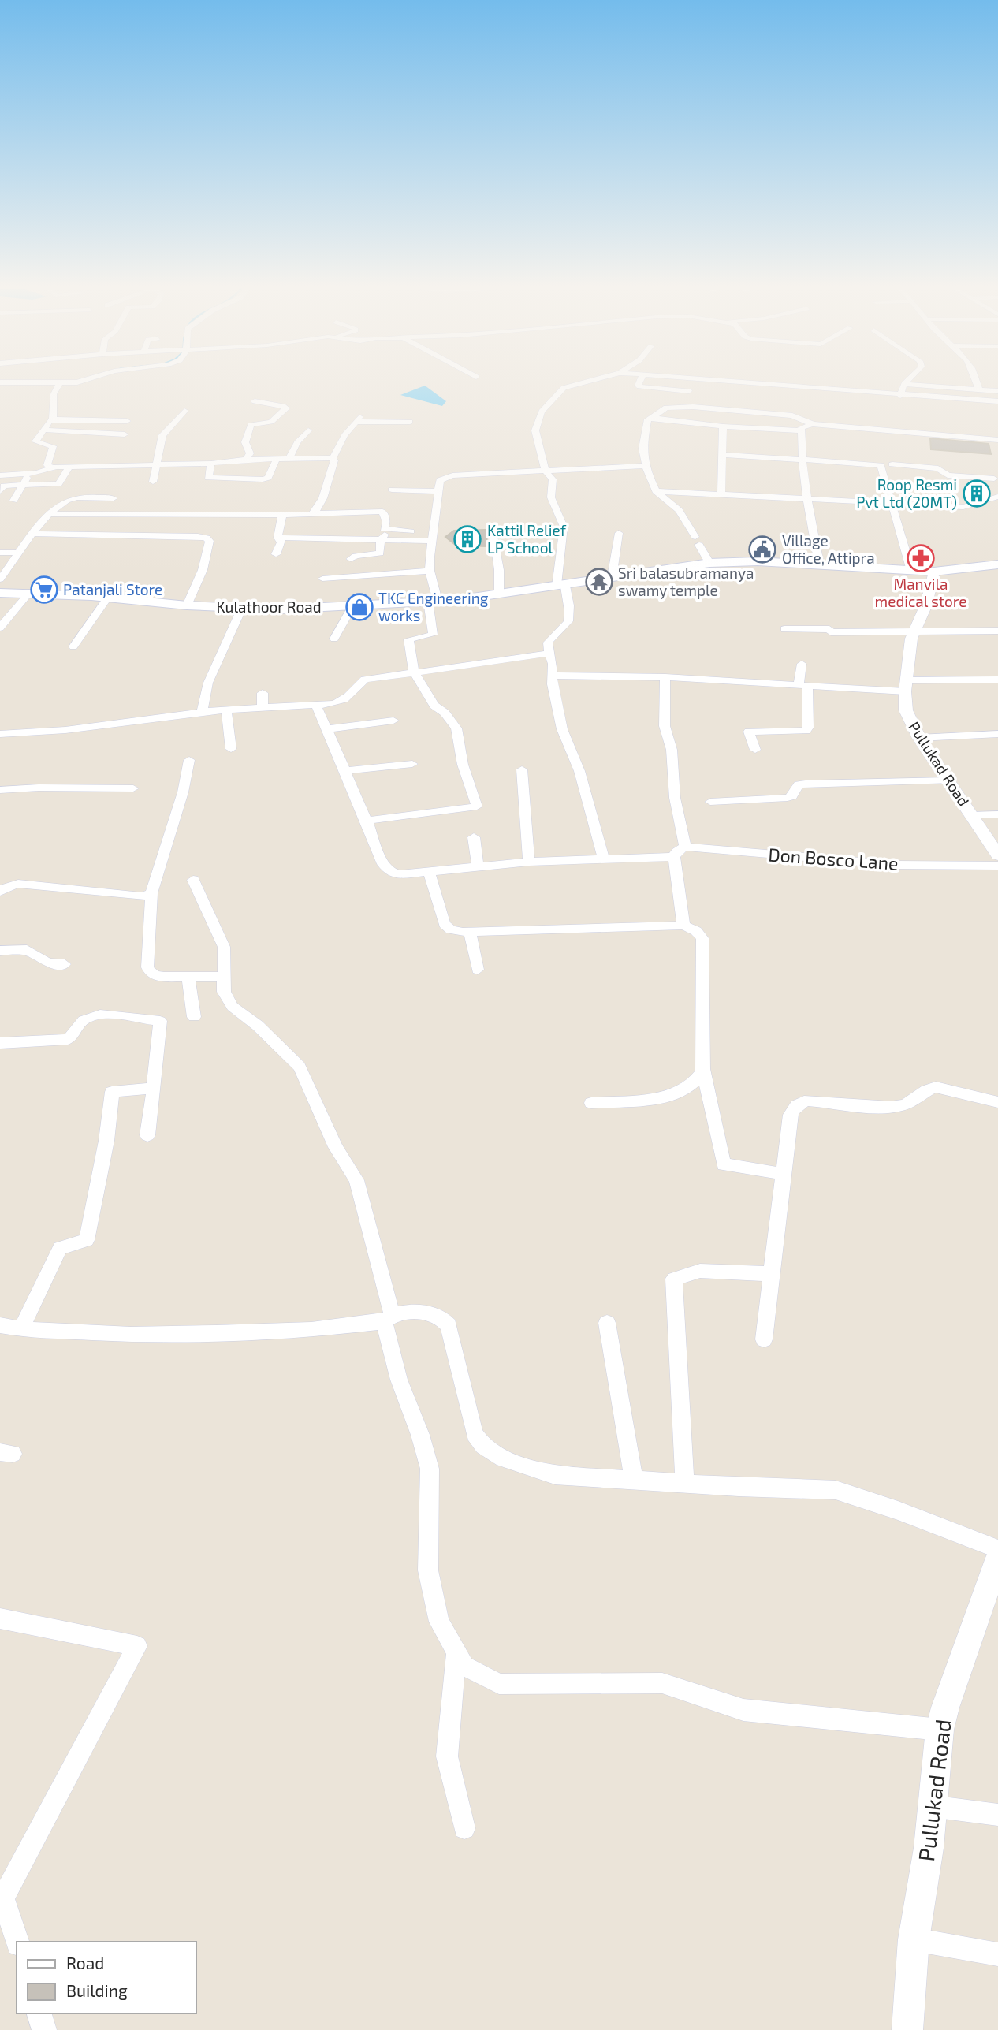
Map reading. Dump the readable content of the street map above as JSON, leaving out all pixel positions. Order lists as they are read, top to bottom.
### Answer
{
  "streets": {
    "main road": ["Kulathoor Road"],
    "street": ["Pullukad Road", "Don Bosco Lane"]
  },
  "crossings": [
    ["Kulathoor Road", "Pullukad Road"]
  ],
  "places": {
    "building": ["Roop Resmi Pvt Ltd (20MT)", "Kattil Relief LP School"],
    "public building": ["Village Office, Attipra"],
    "pharmacy": ["Manvila medical store"],
    "temple": ["Sri balasubramanya swamy temple"],
    "supermarket": ["Patanjali Store"],
    "shop": ["TKC Engineering works"]
  },
  "legend": ["Road", "Building"]
}
